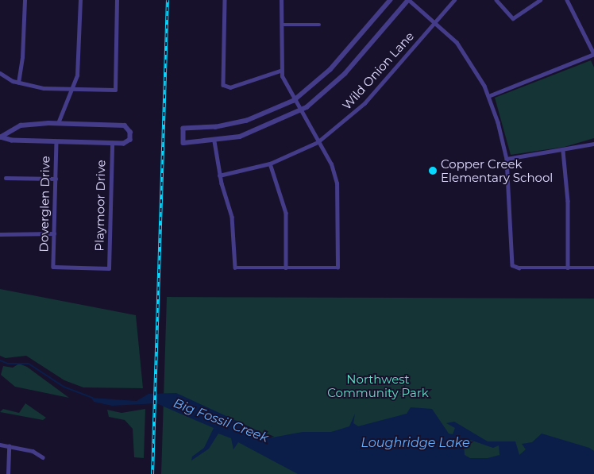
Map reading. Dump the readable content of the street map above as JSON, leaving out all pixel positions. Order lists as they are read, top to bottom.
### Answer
{
  "streets": {
    "street": ["Wild Onion Lane", "Doverglen Drive", "Playmoor Drive"]
  },
  "crossings": [
    ["Doverglen Drive", "Playmoor Drive"]
  ],
  "water": ["Big Fossil Creek", "Loughridge Lake"],
  "parks": ["Northwest Community Park"],
  "places": ["Copper Creek Elementary School"]
}
